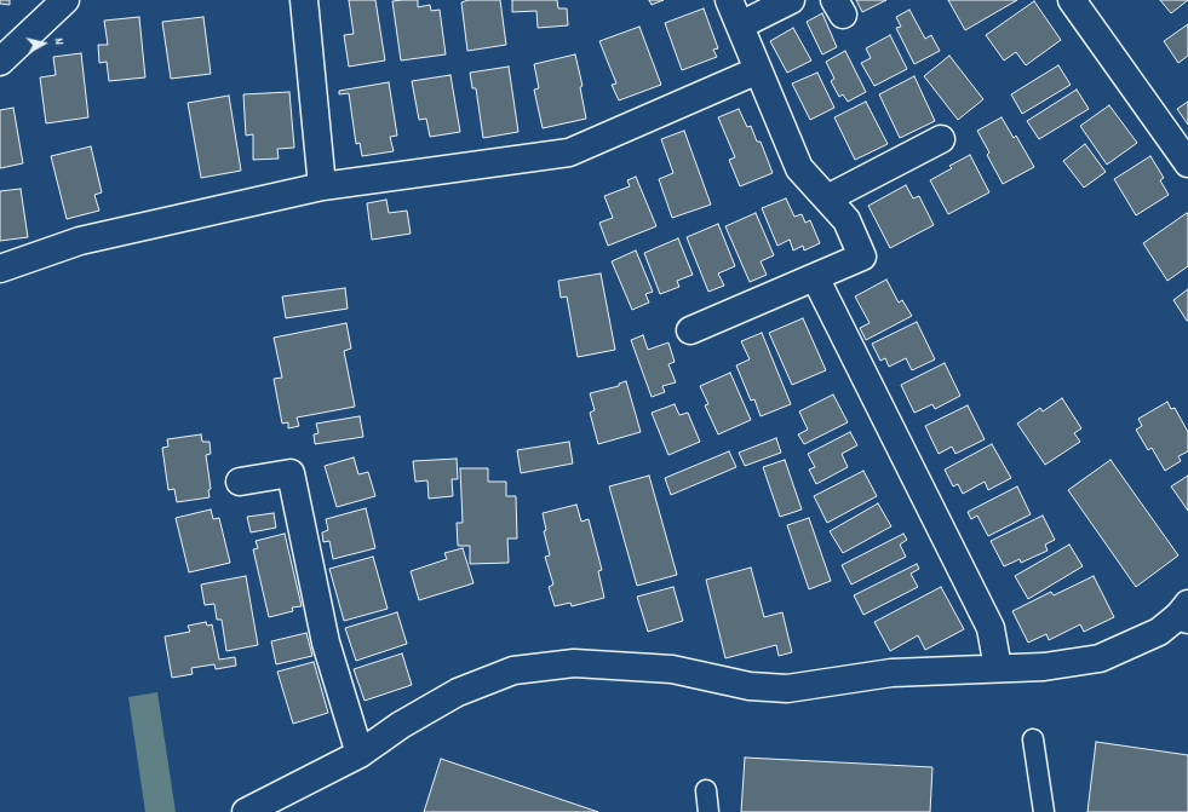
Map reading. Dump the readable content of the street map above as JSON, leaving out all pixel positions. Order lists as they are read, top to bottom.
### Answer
{
  "north": "right"
}
